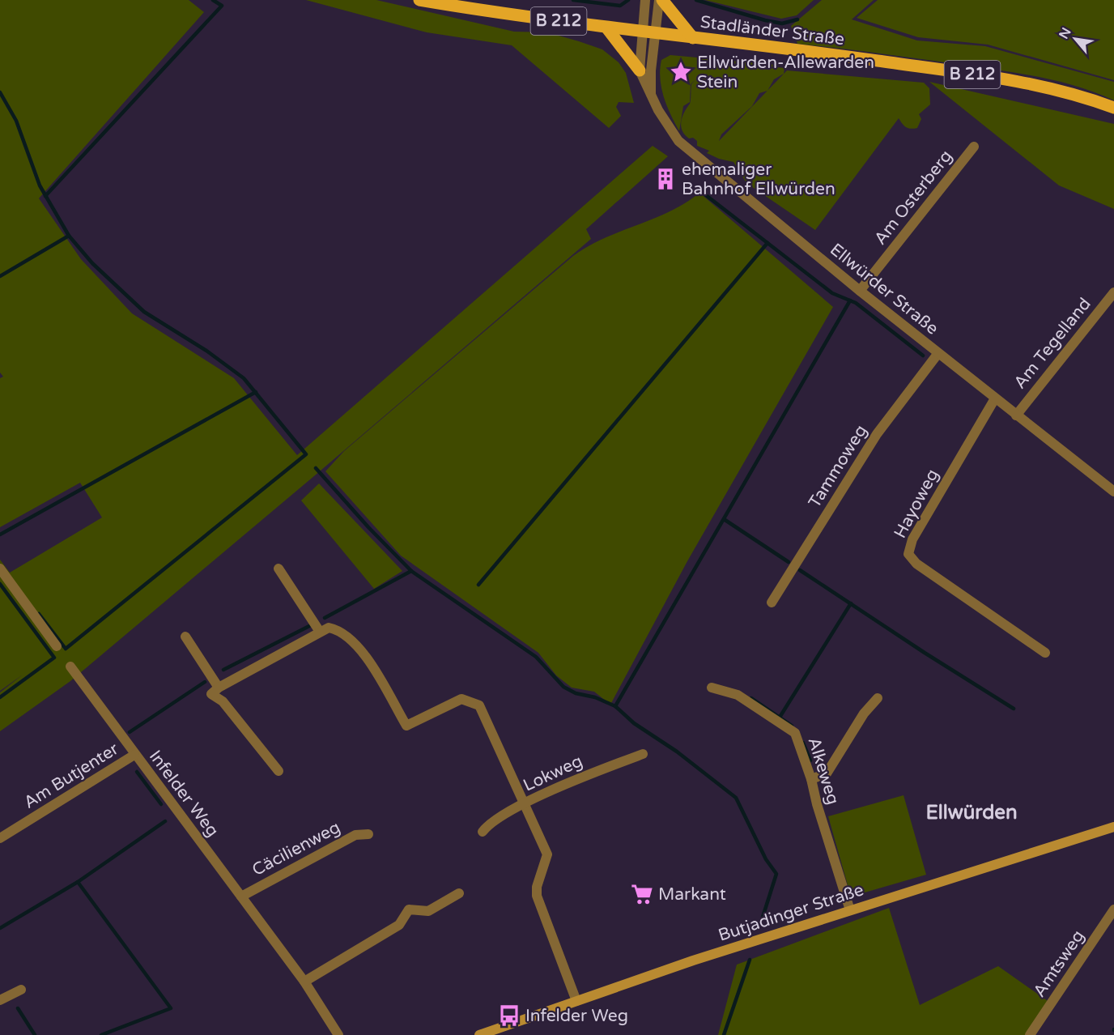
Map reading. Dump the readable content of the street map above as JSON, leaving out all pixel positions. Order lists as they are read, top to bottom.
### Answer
{
  "streets": {
    "main road": ["B 212", "Stadländer Straße", "Butjadinger Straße"],
    "street": [
      "Am Osterberg",
      "Ellwürder Straße",
      "Am Tegelland",
      "Tammoweg",
      "Hayoweg",
      "Alkeweg",
      "Lokweg",
      "Am Butjenter",
      "Infelder Weg",
      "Cäcilienweg",
      "Amtsweg"
    ]
  },
  "crossings": [
    ["B 212", "Stadländer Straße"],
    ["B 212", "Ellwürder Straße"],
    ["Stadländer Straße", "Ellwürder Straße"],
    ["Am Osterberg", "Ellwürder Straße"],
    ["Ellwürder Straße", "Am Tegelland"],
    ["Ellwürder Straße", "Tammoweg"],
    ["Ellwürder Straße", "Hayoweg"],
    ["Alkeweg", "Butjadinger Straße"],
    ["Am Butjenter", "Infelder Weg"],
    ["Infelder Weg", "Cäcilienweg"]
  ],
  "districts": ["Ellwürden"],
  "places": {
    "place": ["Ellwürden-Allewarden Stein"],
    "building": ["ehemaliger Bahnhof Ellwürden"],
    "supermarket": ["Markant"],
    "bus stop": ["Infelder Weg"]
  },
  "north": "top left"
}
